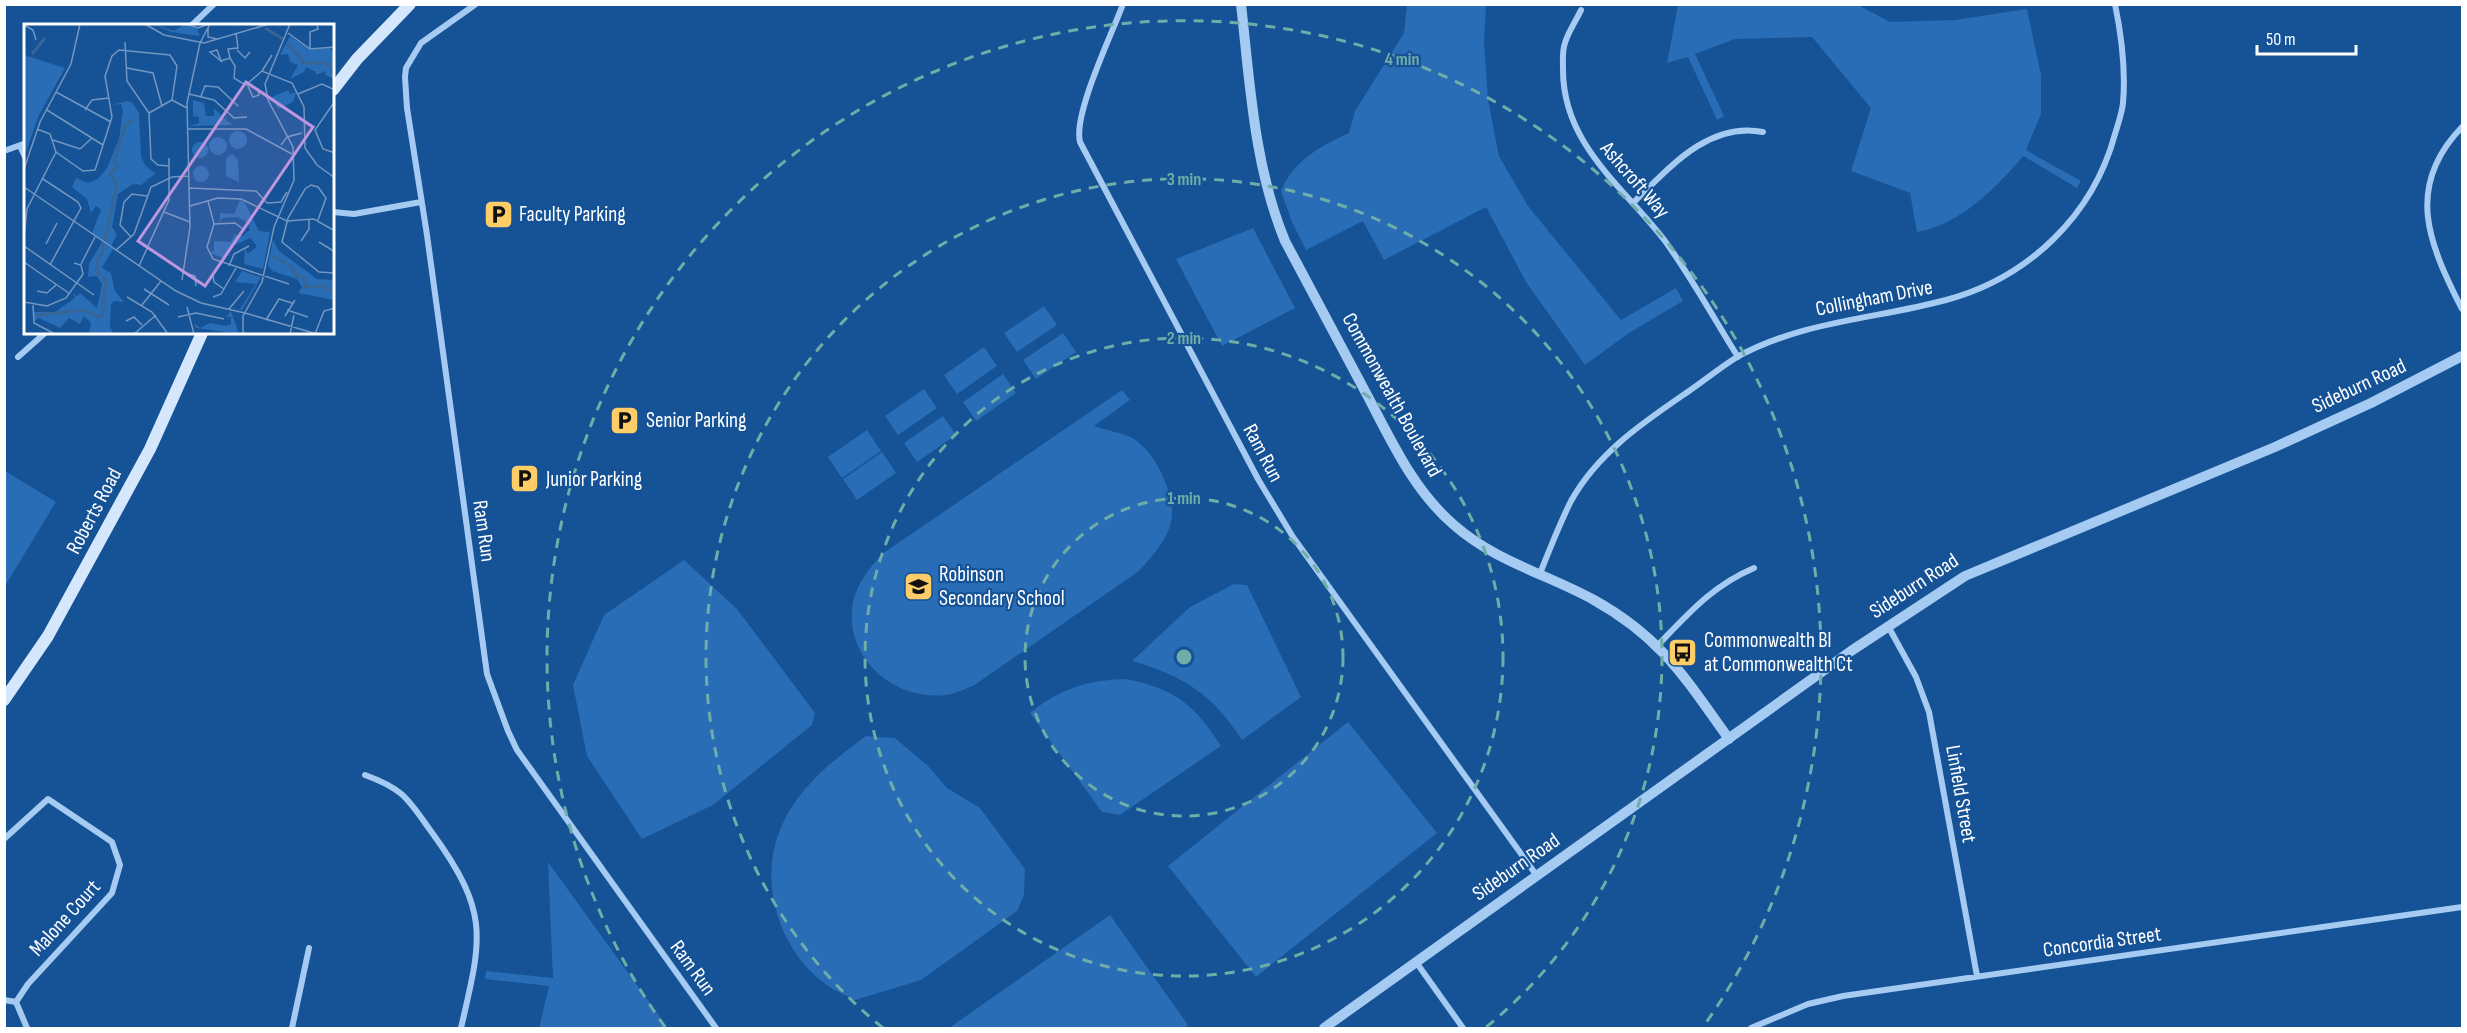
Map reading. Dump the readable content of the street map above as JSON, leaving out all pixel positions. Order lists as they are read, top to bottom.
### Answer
{
  "streets": {
    "main road": ["Roberts Road"],
    "street": [
      "Ashcroft Way",
      "Collingham Drive",
      "Sideburn Road",
      "Commonwealth Boulevard",
      "Ram Run",
      "Linfield Street",
      "Malone Court",
      "Concordia Street"
    ]
  },
  "crossings": [
    ["Ashcroft Way", "Collingham Drive"],
    ["Collingham Drive", "Commonwealth Boulevard"],
    ["Sideburn Road", "Commonwealth Boulevard"],
    ["Sideburn Road", "Ram Run"],
    ["Sideburn Road", "Linfield Street"],
    ["Linfield Street", "Concordia Street"]
  ],
  "places": {
    "parking": ["Faculty Parking", "Senior Parking", "Junior Parking"],
    "school or university": ["Robinson Secondary School"],
    "bus stop": ["Commonwealth Bl at Commonwealth Ct"]
  },
  "scale_bar": "50 m",
  "rings": [
    "4 min",
    "3 min",
    "2 min",
    "1 min"
  ]
}
